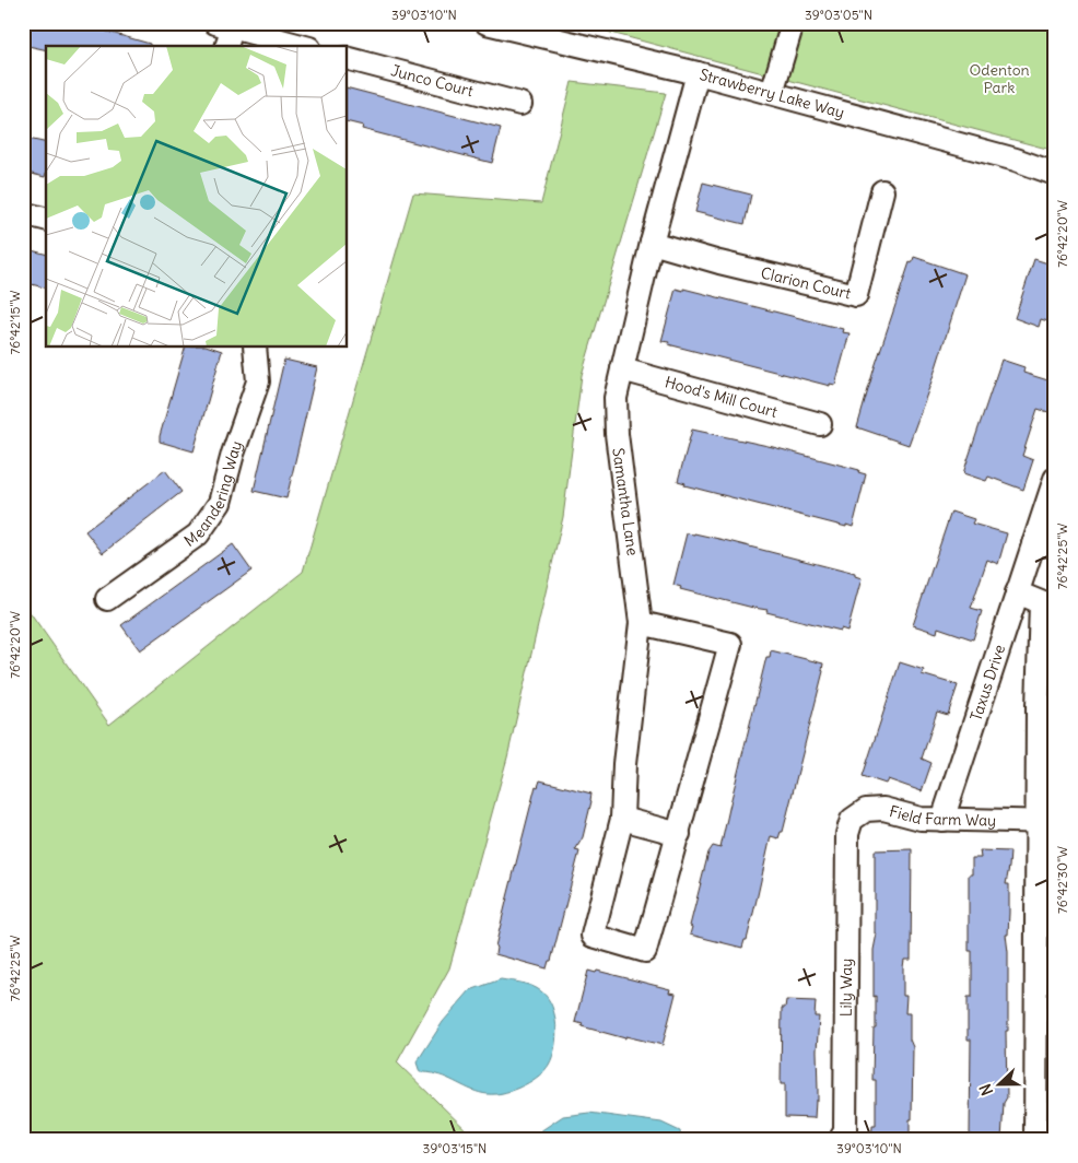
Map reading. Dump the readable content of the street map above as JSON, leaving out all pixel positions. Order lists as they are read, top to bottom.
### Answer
{
  "streets": {
    "street": [
      "Junco Court",
      "Strawberry Lake Way",
      "Clarion Court",
      "Hood's Mill Court",
      "Meandering Way",
      "Samantha Lane",
      "Taxus Drive",
      "Field Farm Way",
      "Lily Way"
    ]
  },
  "crossings": [
    ["Strawberry Lake Way", "Samantha Lane"],
    ["Clarion Court", "Samantha Lane"],
    ["Hood's Mill Court", "Samantha Lane"],
    ["Taxus Drive", "Field Farm Way"],
    ["Field Farm Way", "Lily Way"]
  ],
  "parks": ["Odenton Park"],
  "north": "left",
  "coordinates": [
    "39°03'10\"N",
    "39°03'05\"N",
    "76°42'20\"W",
    "76°42'15\"W",
    "76°42'25\"W",
    "76°42'30\"W",
    "39°03'15\"N"
  ]
}
